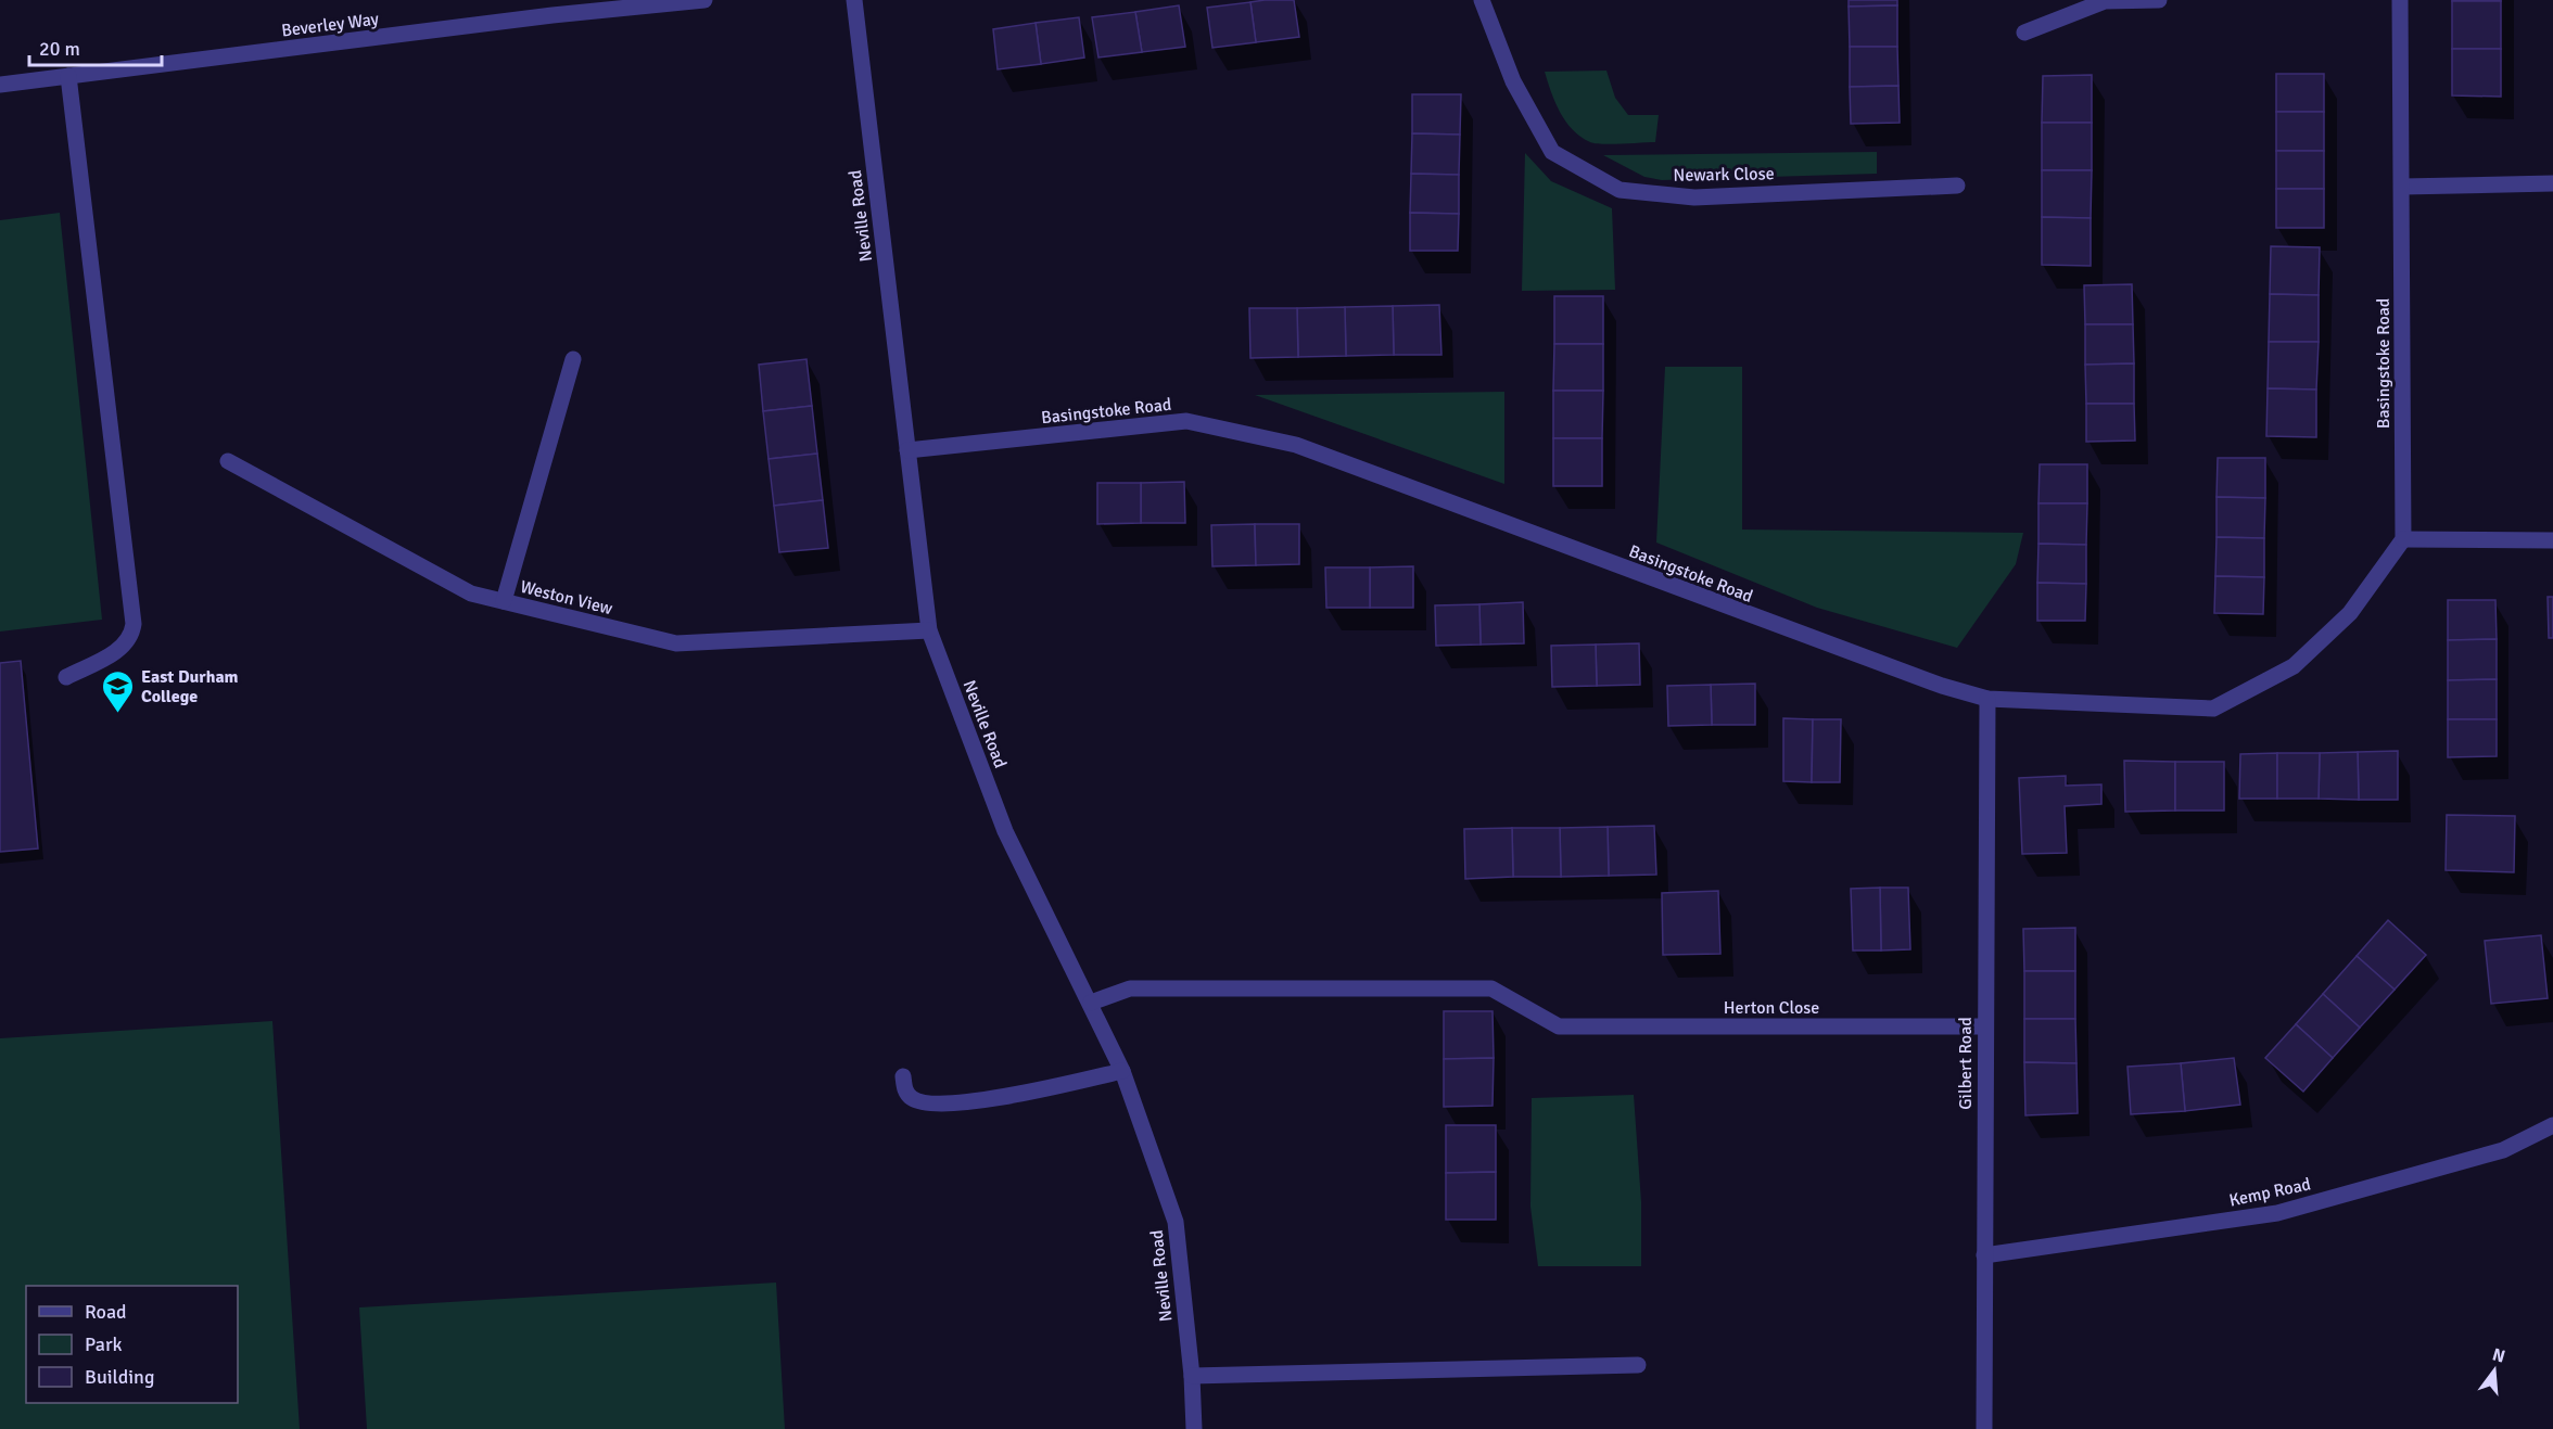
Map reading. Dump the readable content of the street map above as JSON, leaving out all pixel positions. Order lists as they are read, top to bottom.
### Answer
{
  "streets": {
    "street": [
      "Beverley Way",
      "Newark Close",
      "Neville Road",
      "Basingstoke Road",
      "Weston View",
      "Herton Close",
      "Gilbert Road",
      "Kemp Road"
    ]
  },
  "crossings": [
    ["Neville Road", "Basingstoke Road"],
    ["Neville Road", "Weston View"],
    ["Neville Road", "Herton Close"],
    ["Basingstoke Road", "Gilbert Road"],
    ["Herton Close", "Gilbert Road"],
    ["Gilbert Road", "Kemp Road"]
  ],
  "places": {
    "school or university": ["East Durham College"]
  },
  "legend": ["Road", "Park", "Building"],
  "scale_bar": "20 m",
  "north": "top"
}
